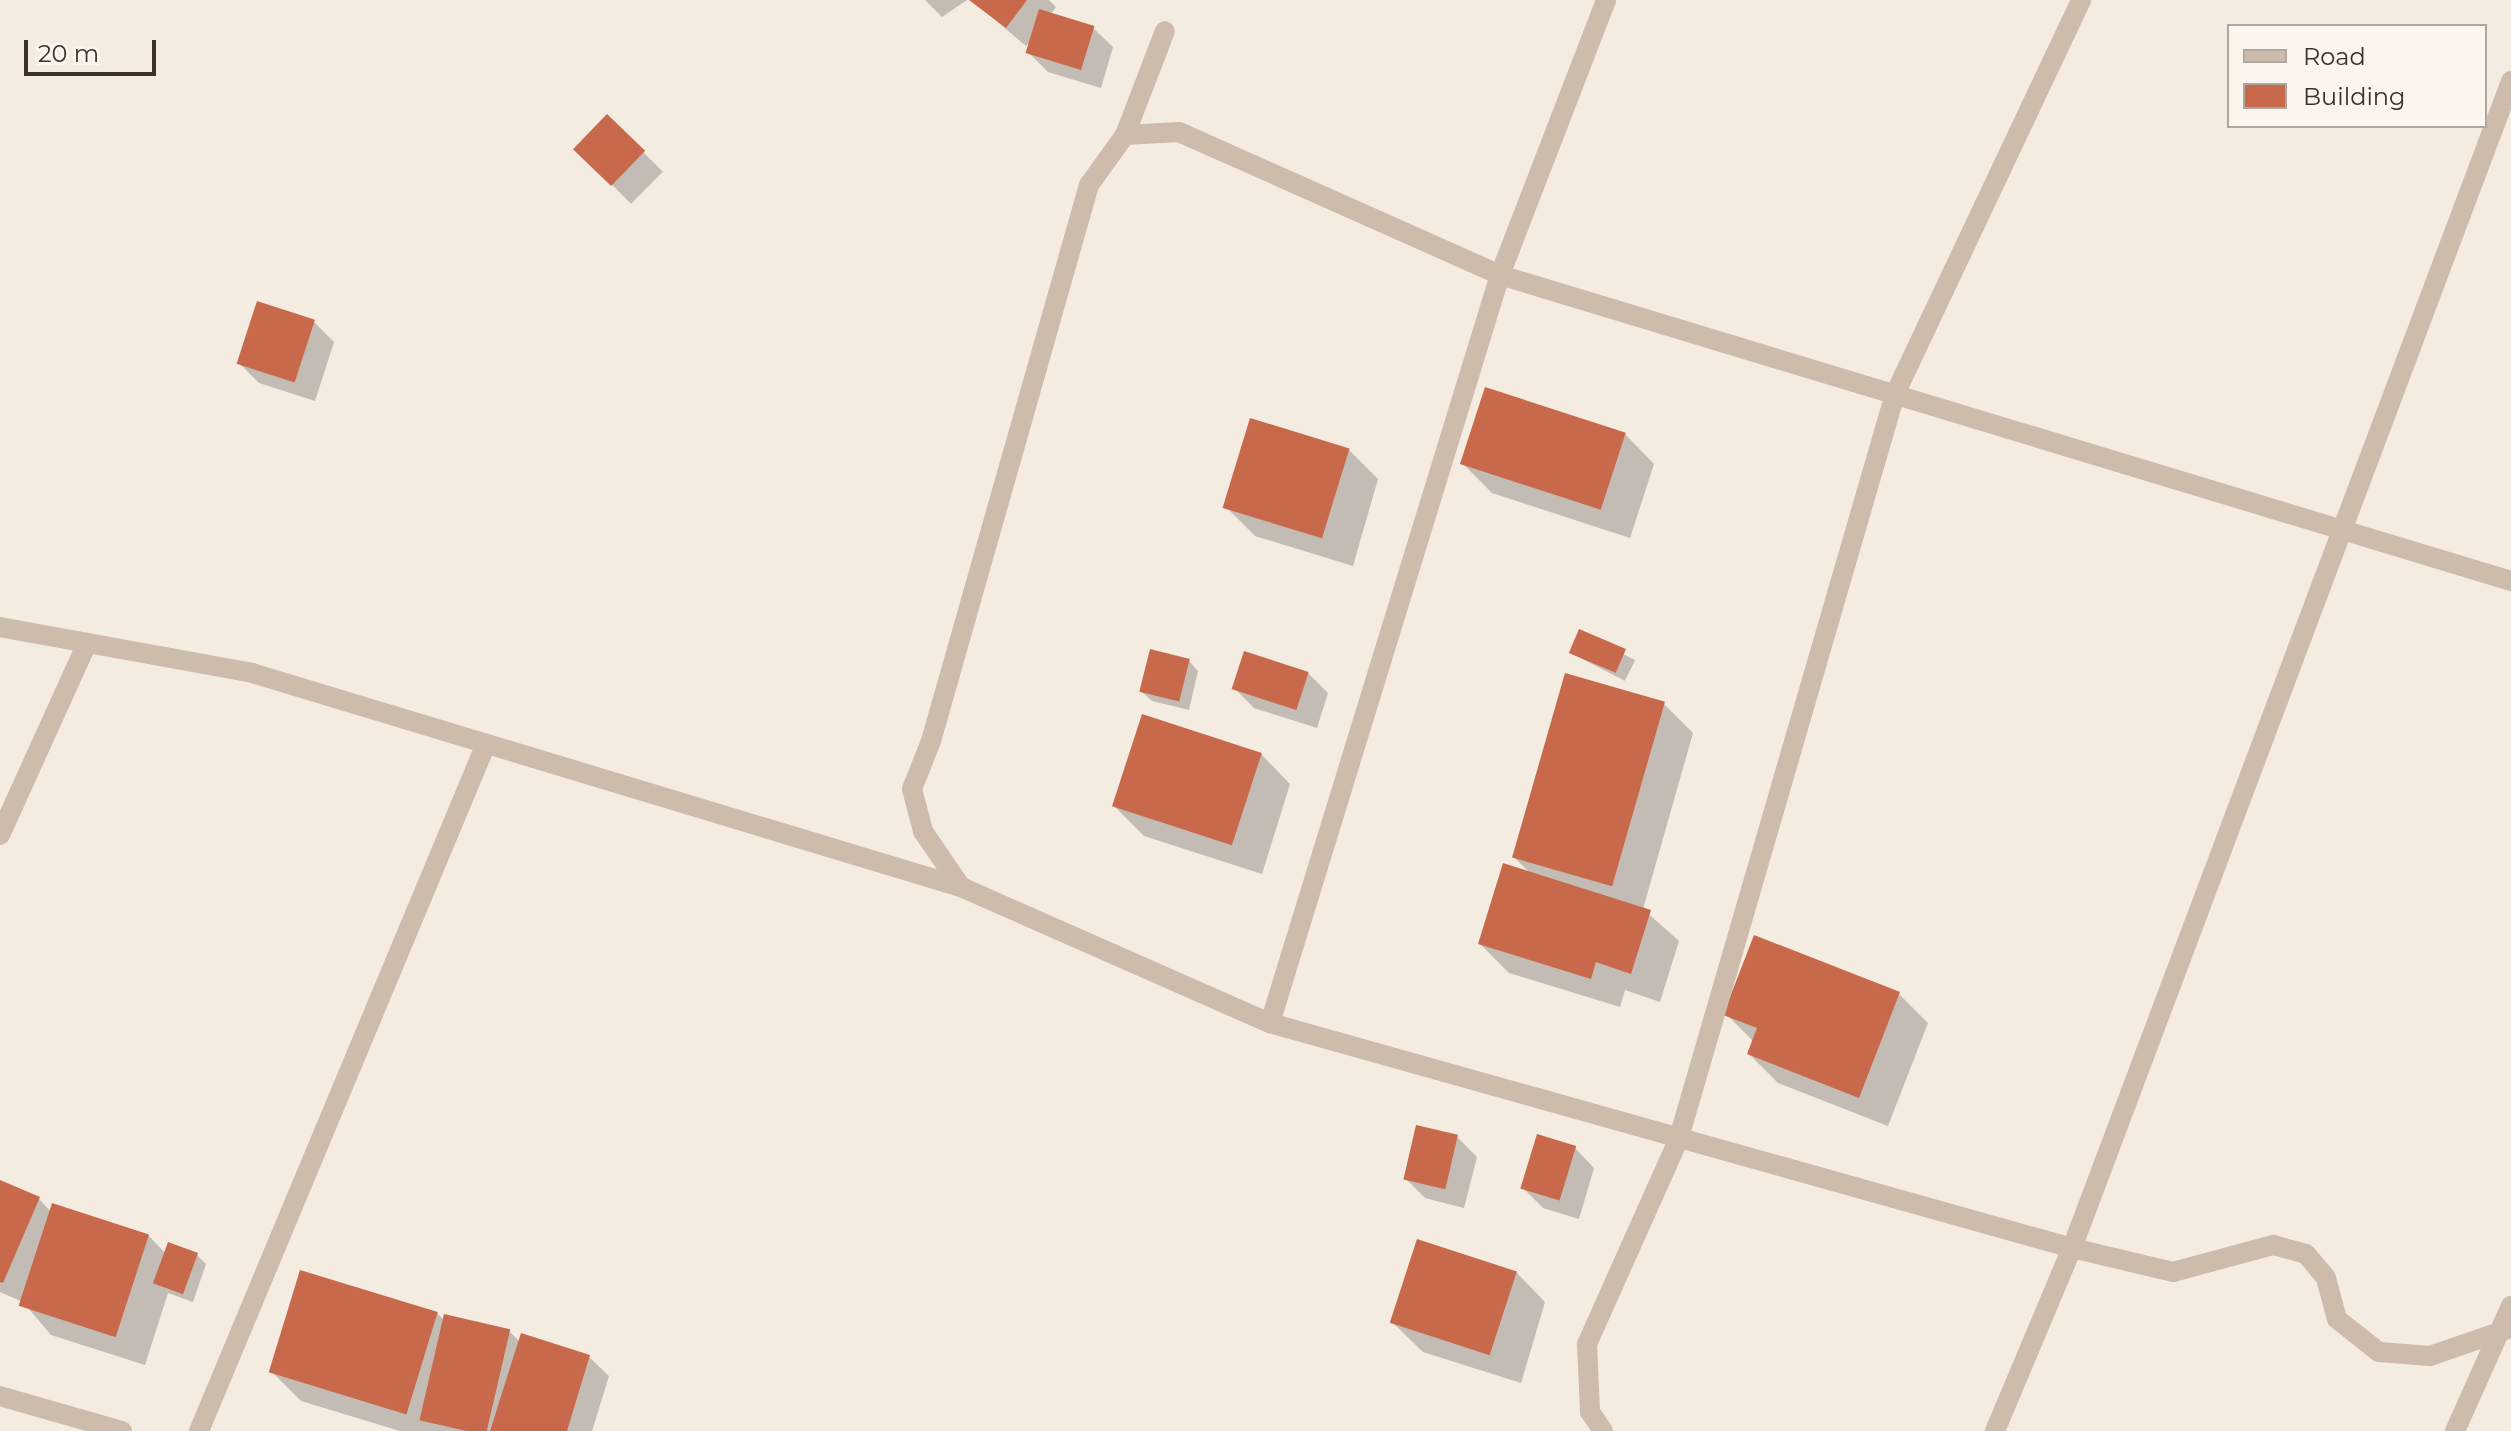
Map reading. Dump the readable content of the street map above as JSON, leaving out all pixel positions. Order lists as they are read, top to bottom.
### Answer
{
  "legend": ["Road", "Building"],
  "scale_bar": "20 m"
}
